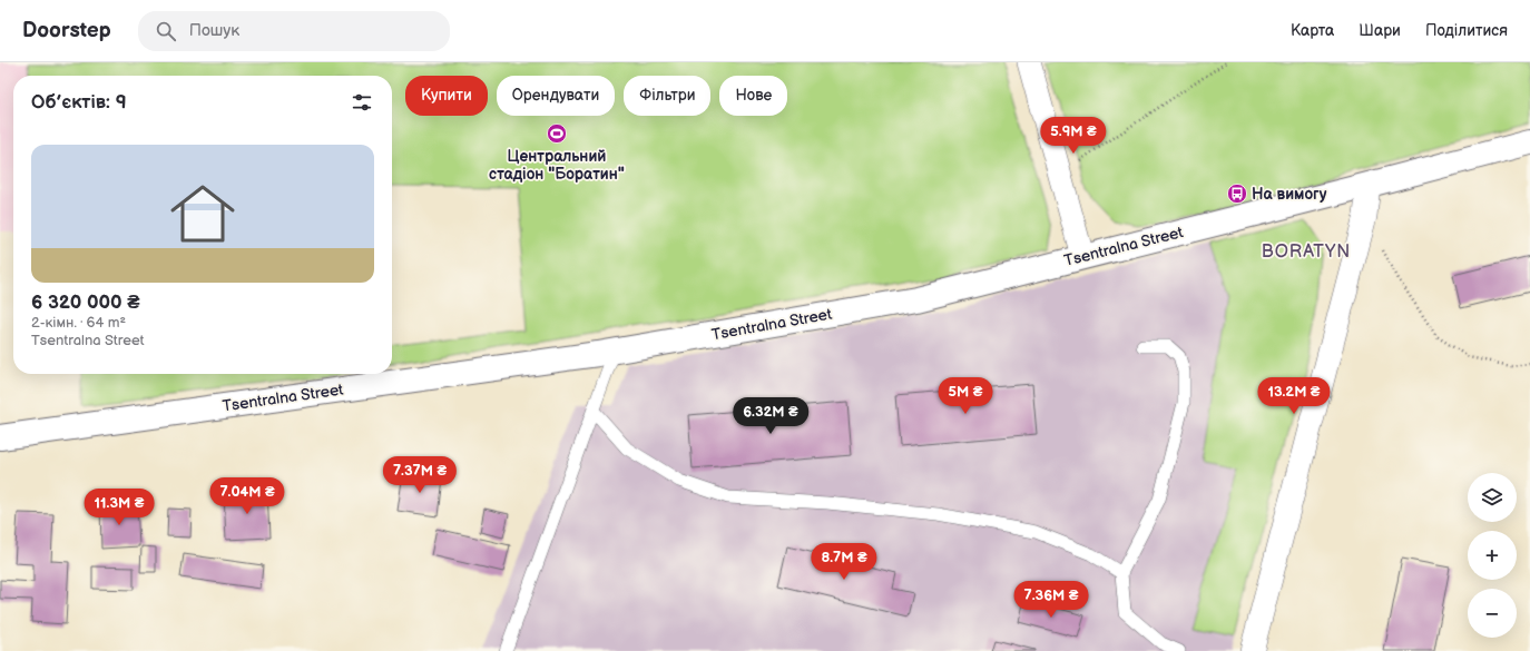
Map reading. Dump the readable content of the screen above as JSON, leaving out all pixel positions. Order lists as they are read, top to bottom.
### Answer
{
  "streets": {
    "street": ["Tsentralna Street"]
  },
  "districts": ["BORATYN"],
  "places": {
    "sports": ["Центральний стадіон \"Боратин\""],
    "bus stop": ["На вимогу"]
  },
  "page": {
    "header": "Doorstep",
    "search": "Пошук",
    "nav": ["Карта", "Шари", "Поділитися"],
    "chip": [
      "Купити",
      "Орендувати",
      "Фільтри",
      "Нове"
    ],
    "heading": "Об’єктів: 9",
    "price": [
      "5.9M ₴",
      "5M ₴",
      "13.2M ₴",
      "6.32M ₴",
      "7.37M ₴",
      "7.04M ₴",
      "11.3M ₴",
      "8.7M ₴",
      "7.36M ₴"
    ],
    "list": [
      {
        "name": "6 320 000 ₴",
        "note": "2-кімн. · 64 m² · Tsentralna Street"
      }
    ],
    "map_buttons": ["+", "−"]
  }
}
